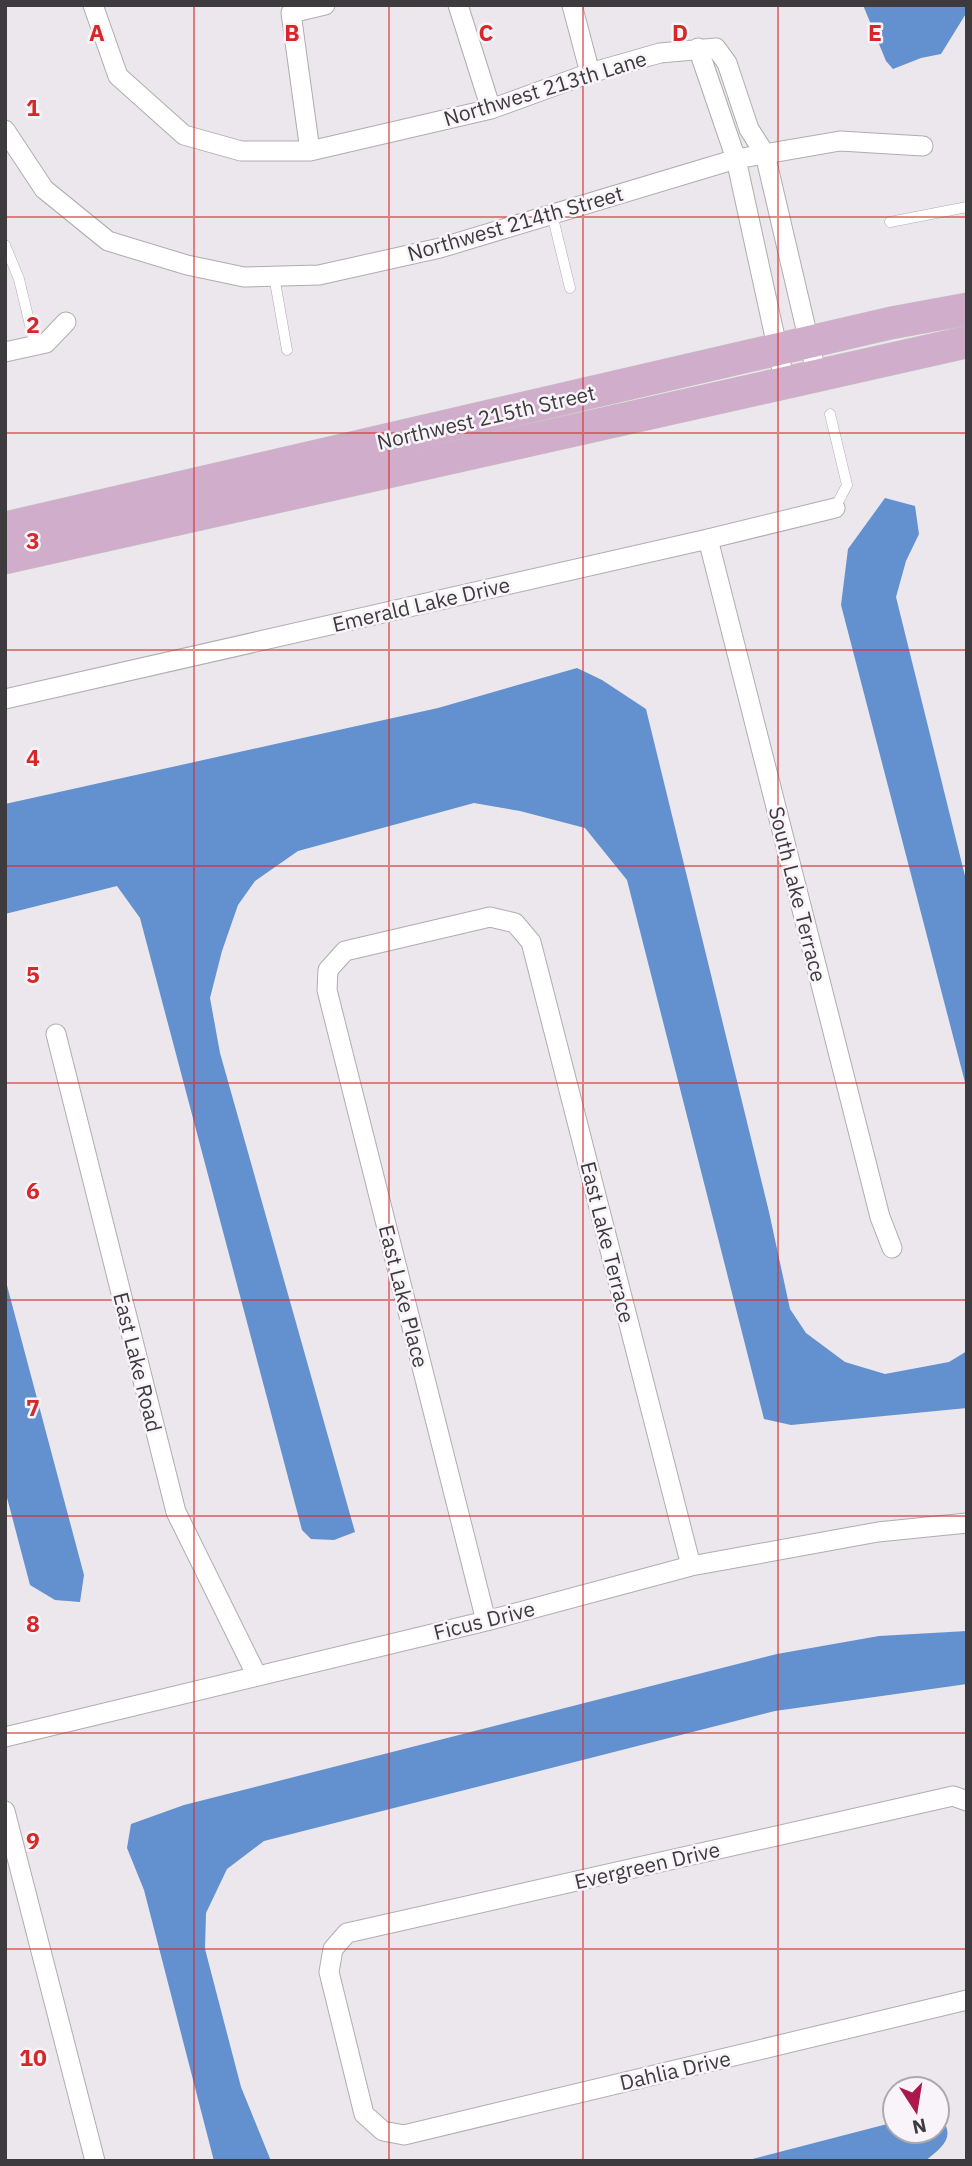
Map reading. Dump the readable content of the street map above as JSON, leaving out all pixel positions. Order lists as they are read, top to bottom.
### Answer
{
  "streets": {
    "main road": ["Northwest 215th Street"],
    "street": [
      "Northwest 213th Lane",
      "Northwest 214th Street",
      "Emerald Lake Drive",
      "South Lake Terrace",
      "East Lake Terrace",
      "East Lake Place",
      "East Lake Road",
      "Ficus Drive",
      "Evergreen Drive",
      "Dahlia Drive"
    ]
  },
  "crossings": [
    ["Emerald Lake Drive", "South Lake Terrace"],
    ["East Lake Terrace", "East Lake Place"],
    ["East Lake Terrace", "Ficus Drive"],
    ["East Lake Place", "Ficus Drive"],
    ["East Lake Road", "Ficus Drive"],
    ["Evergreen Drive", "Dahlia Drive"]
  ],
  "north": "bottom",
  "grid": {
    "columns": [
      "A",
      "B",
      "C",
      "D",
      "E"
    ],
    "rows": [
      "1",
      "2",
      "3",
      "4",
      "5",
      "6",
      "7",
      "8",
      "9",
      "10"
    ]
  }
}
